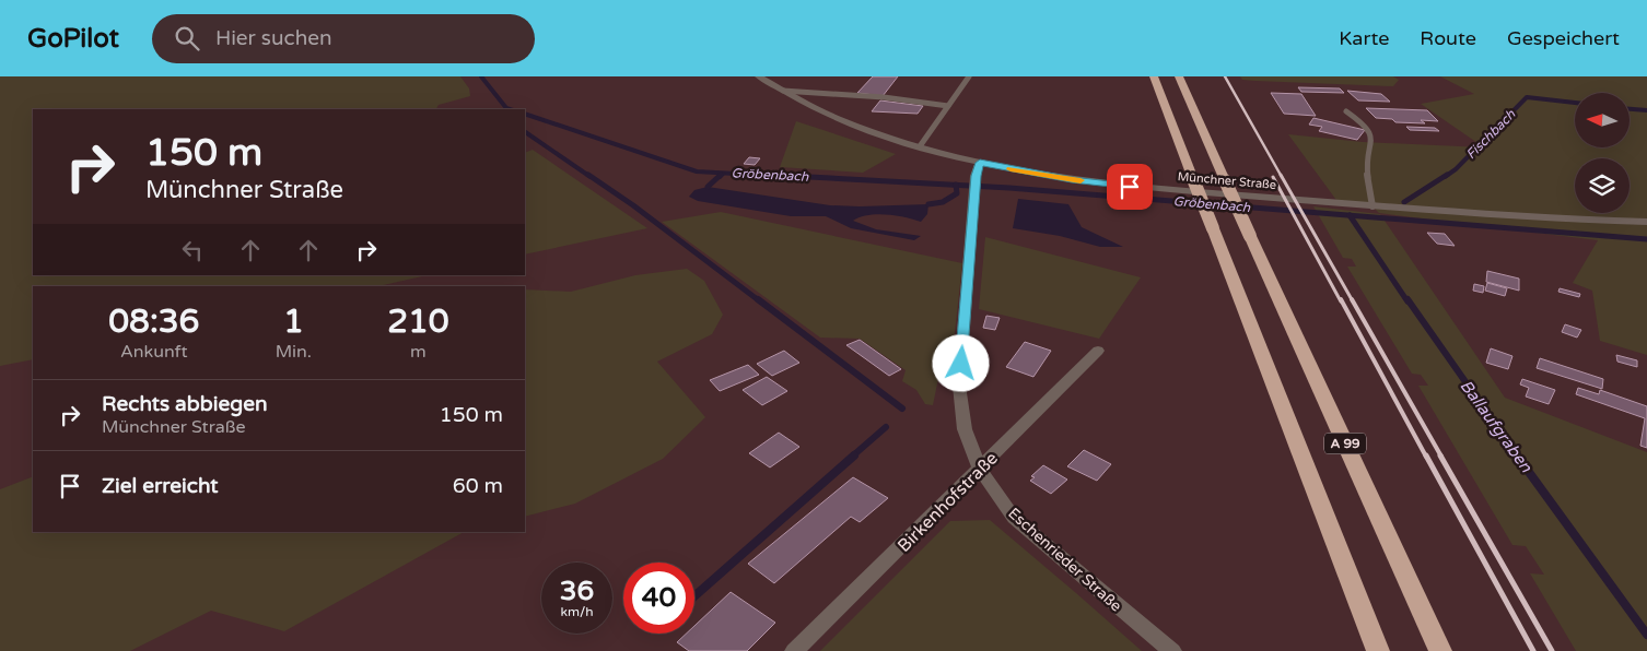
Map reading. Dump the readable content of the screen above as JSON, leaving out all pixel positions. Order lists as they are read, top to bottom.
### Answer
{
  "streets": {
    "highway": ["A 99"],
    "street": ["Münchner Straße", "Birkenhofstraße", "Eschenrieder Straße"]
  },
  "crossings": [
    ["Münchner Straße", "Eschenrieder Straße"],
    ["Birkenhofstraße", "Eschenrieder Straße"]
  ],
  "water": ["Fischbach", "Gröbenbach", "Ballaufgraben"],
  "north": "left",
  "page": {
    "header": "GoPilot",
    "search": "Hier suchen",
    "nav": ["Karte", "Route", "Gespeichert"],
    "turn": ["150 m", "Münchner Straße"],
    "eta": [
      "08:36",
      "Ankunft",
      "1",
      "Min.",
      "210",
      "m"
    ],
    "list": [
      {
        "name": "Rechts abbiegen",
        "note": "Münchner Straße",
        "value": "150 m"
      },
      {
        "name": "Ziel erreicht",
        "value": "60 m"
      }
    ],
    "speed": "36 km/h",
    "limit": "40"
  }
}
